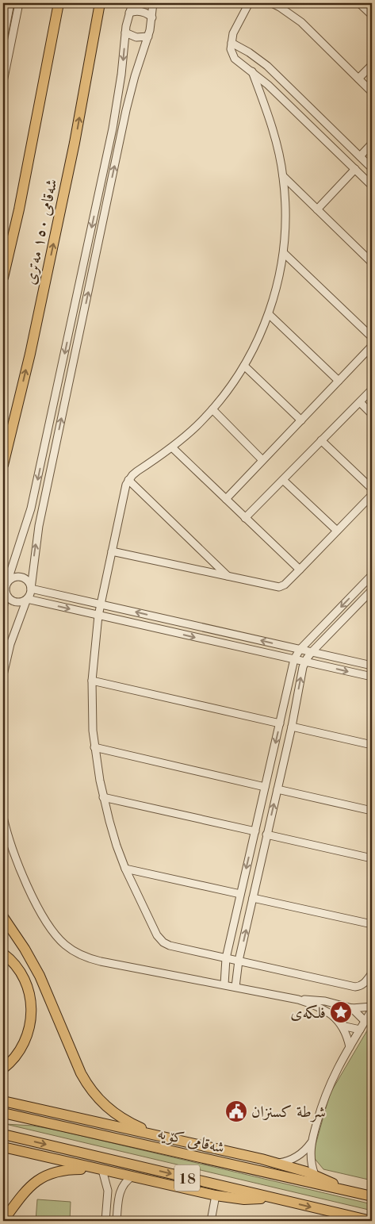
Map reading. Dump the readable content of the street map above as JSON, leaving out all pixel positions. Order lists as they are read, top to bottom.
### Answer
{
  "streets": {
    "highway": ["شەقامی ١٥٠ مەتری", "شەقامی کۆیە", "18"]
  },
  "places": {
    "place": ["فلکەی"],
    "public building": ["شرطة كسنزان"]
  }
}
